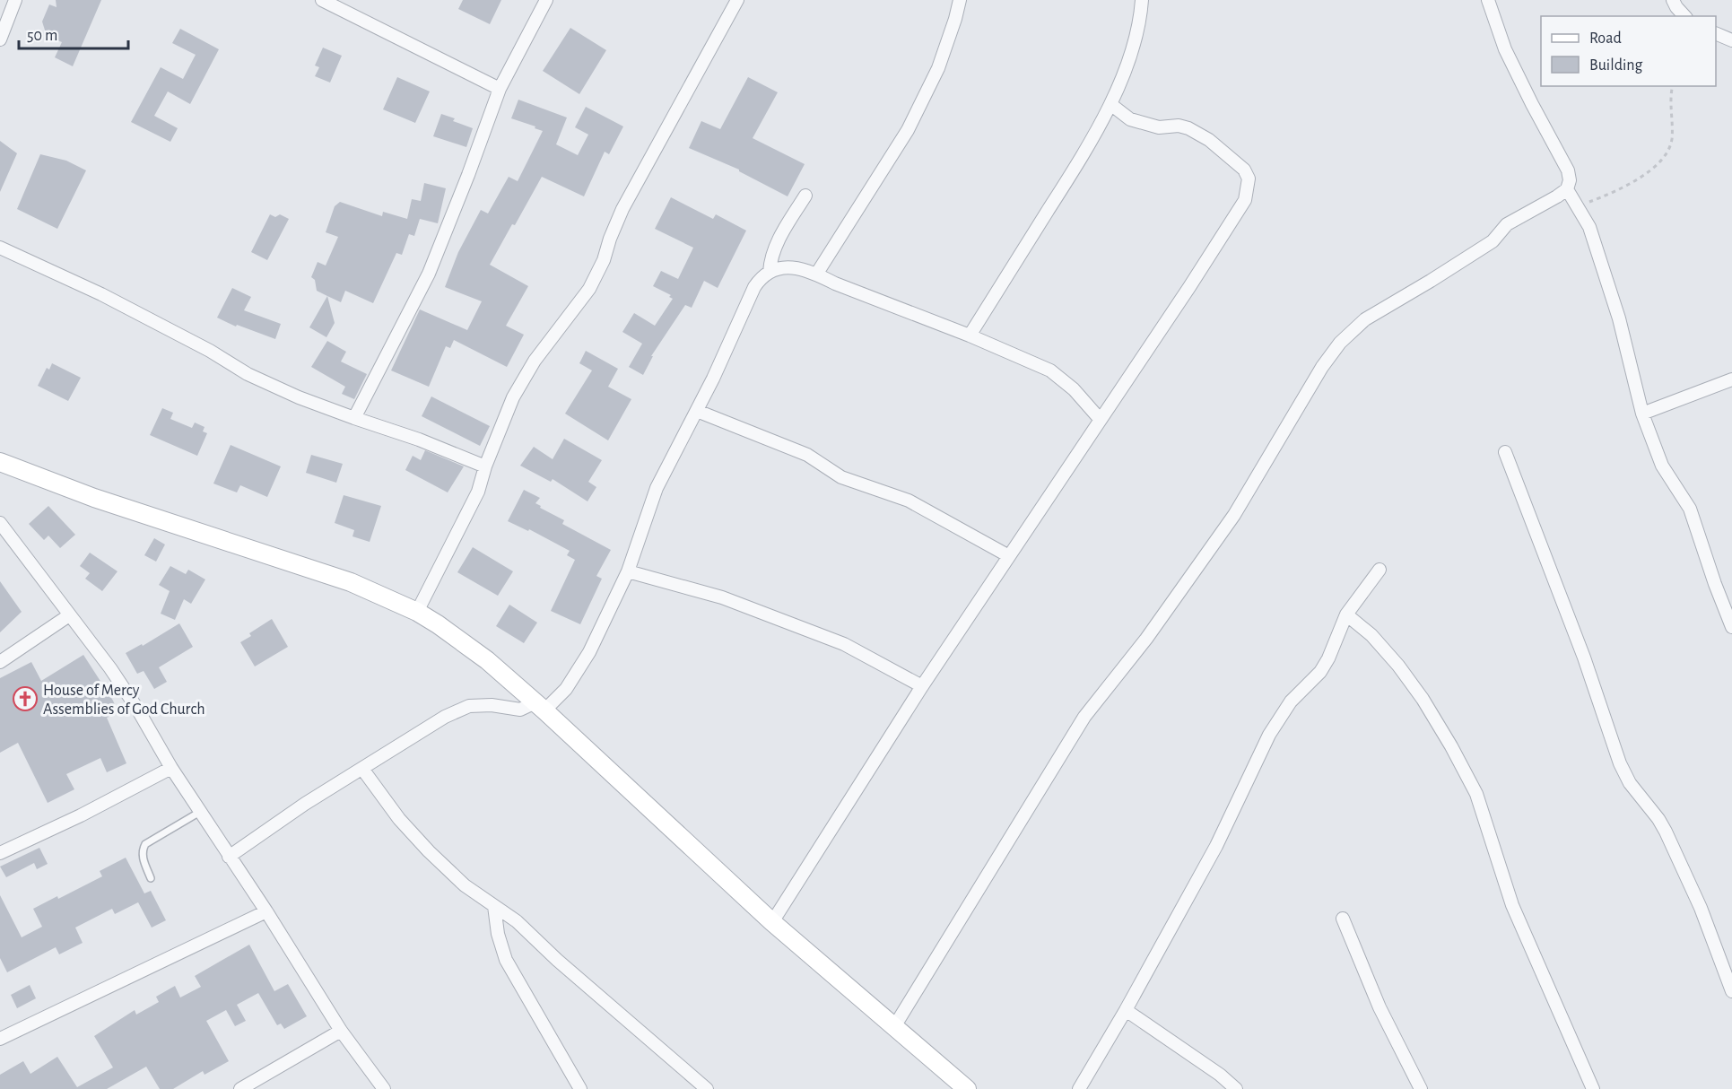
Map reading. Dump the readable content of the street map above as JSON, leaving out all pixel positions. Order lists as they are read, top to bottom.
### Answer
{
  "places": {
    "church": ["House of Mercy Assemblies of God Church"]
  },
  "legend": ["Road", "Building"],
  "scale_bar": "50 m"
}
